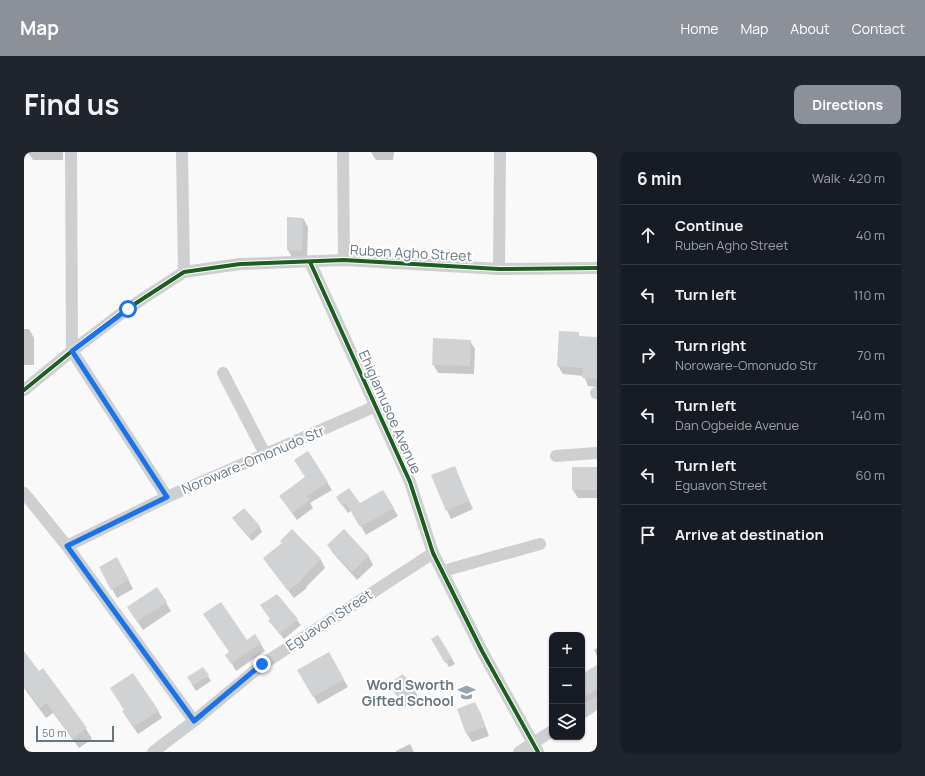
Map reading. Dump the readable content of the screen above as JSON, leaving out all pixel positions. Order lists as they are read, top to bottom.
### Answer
{
  "streets": {
    "street": [
      "Ruben Agho Street",
      "Ehigiamusoe Avenue",
      "Noroware-Omonudo Str",
      "Eguavon Street"
    ]
  },
  "crossings": [
    ["Ruben Agho Street", "Ehigiamusoe Avenue"],
    ["Ehigiamusoe Avenue", "Noroware-Omonudo Str"],
    ["Ehigiamusoe Avenue", "Eguavon Street"]
  ],
  "places": {
    "school or university": ["Word Sworth Gifted School"]
  },
  "scale_bar": "50 m",
  "page": {
    "header": "Map",
    "nav": [
      "Home",
      "Map",
      "About",
      "Contact"
    ],
    "title": "Find us",
    "buttons": "Directions",
    "heading": ["6 min", "Walk · 420 m"],
    "list": [
      ["Continue", "Ruben Agho Street", "40 m"],
      ["Turn left", "110 m"],
      ["Turn right", "Noroware-Omonudo Str", "70 m"],
      ["Turn left", "Dan Ogbeide Avenue", "140 m"],
      ["Turn left", "Eguavon Street", "60 m"],
      "Arrive at destination"
    ],
    "map_buttons": ["+", "−"],
    "scale": "50 m"
  }
}
